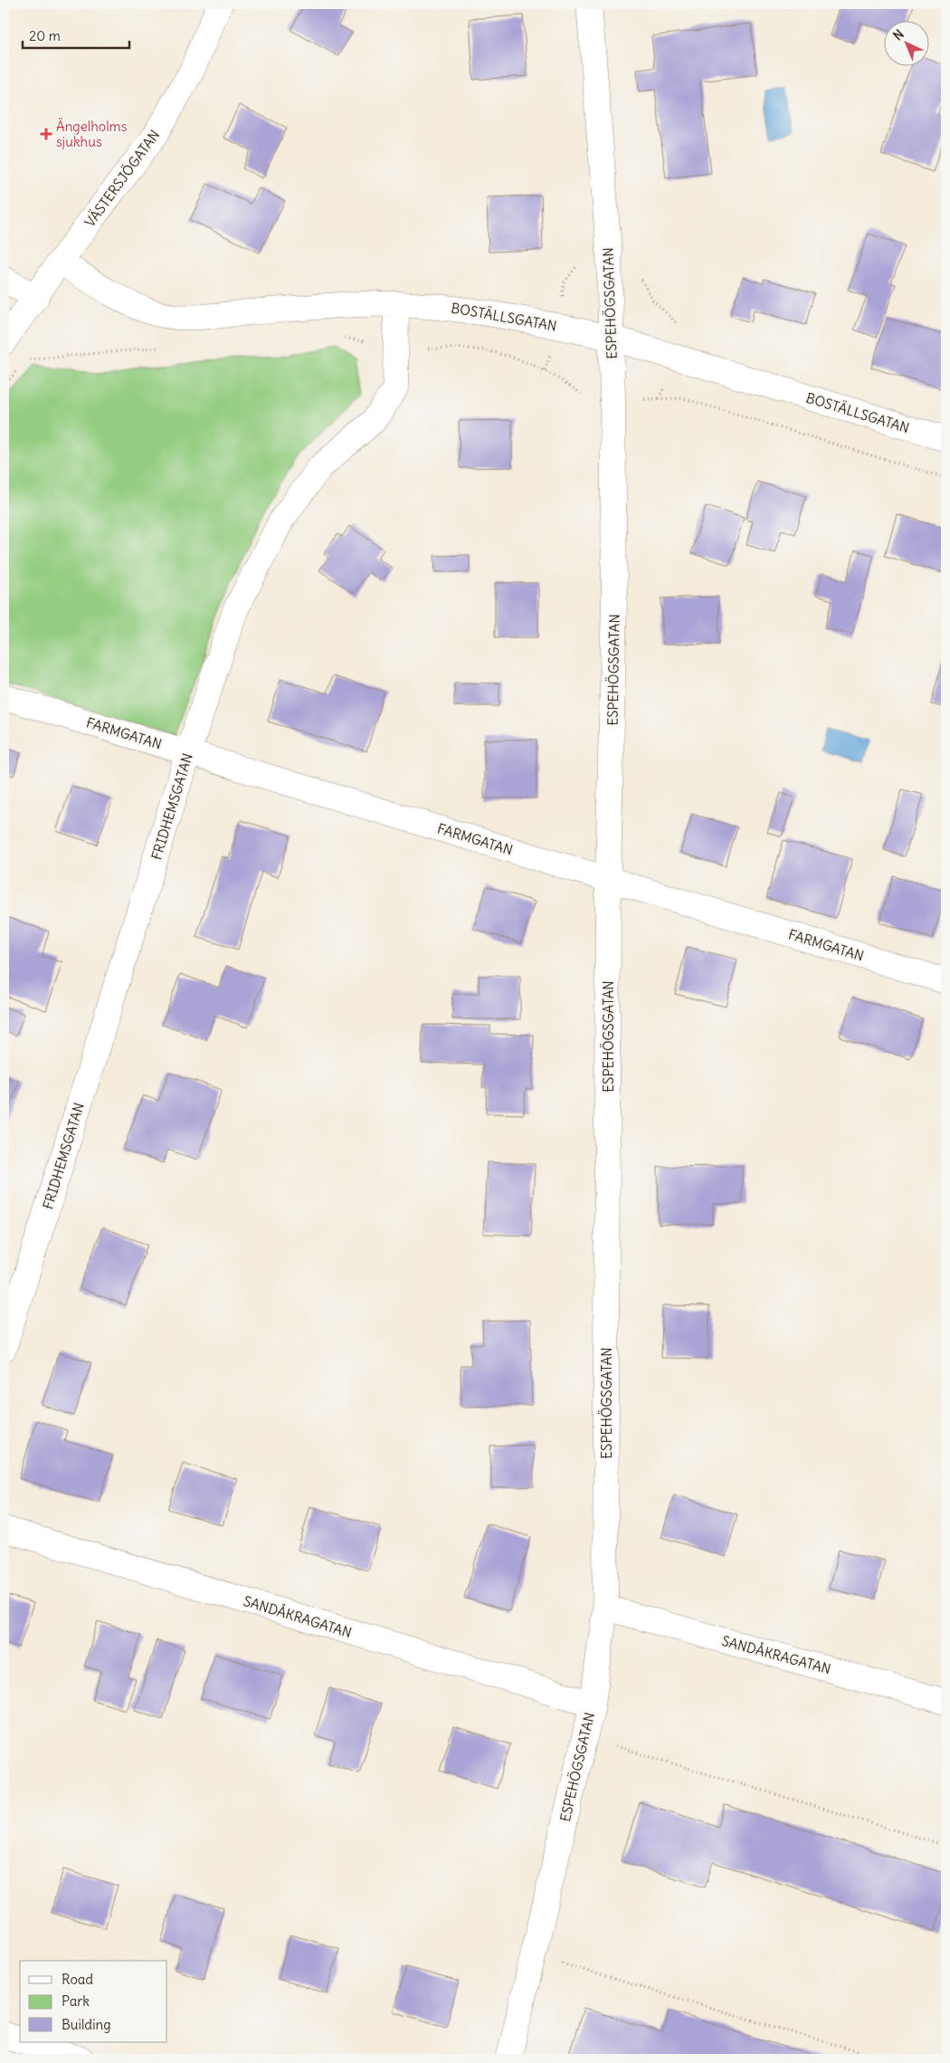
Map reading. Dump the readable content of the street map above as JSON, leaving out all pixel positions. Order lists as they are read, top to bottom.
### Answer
{
  "streets": {
    "street": [
      "VÄSTERSJÖGATAN",
      "ESPEHÖGSGATAN",
      "BOSTÄLLSGATAN",
      "FARMGATAN",
      "FRIDHEMSGATAN",
      "SANDÅKRAGATAN"
    ]
  },
  "crossings": [
    ["VÄSTERSJÖGATAN", "BOSTÄLLSGATAN"],
    ["ESPEHÖGSGATAN", "BOSTÄLLSGATAN"],
    ["ESPEHÖGSGATAN", "FARMGATAN"],
    ["ESPEHÖGSGATAN", "SANDÅKRAGATAN"],
    ["BOSTÄLLSGATAN", "FRIDHEMSGATAN"],
    ["FARMGATAN", "FRIDHEMSGATAN"]
  ],
  "places": {
    "health": ["Ängelholms sjukhus"]
  },
  "legend": ["Road", "Park", "Building"],
  "scale_bar": "20 m",
  "north": "top left"
}
